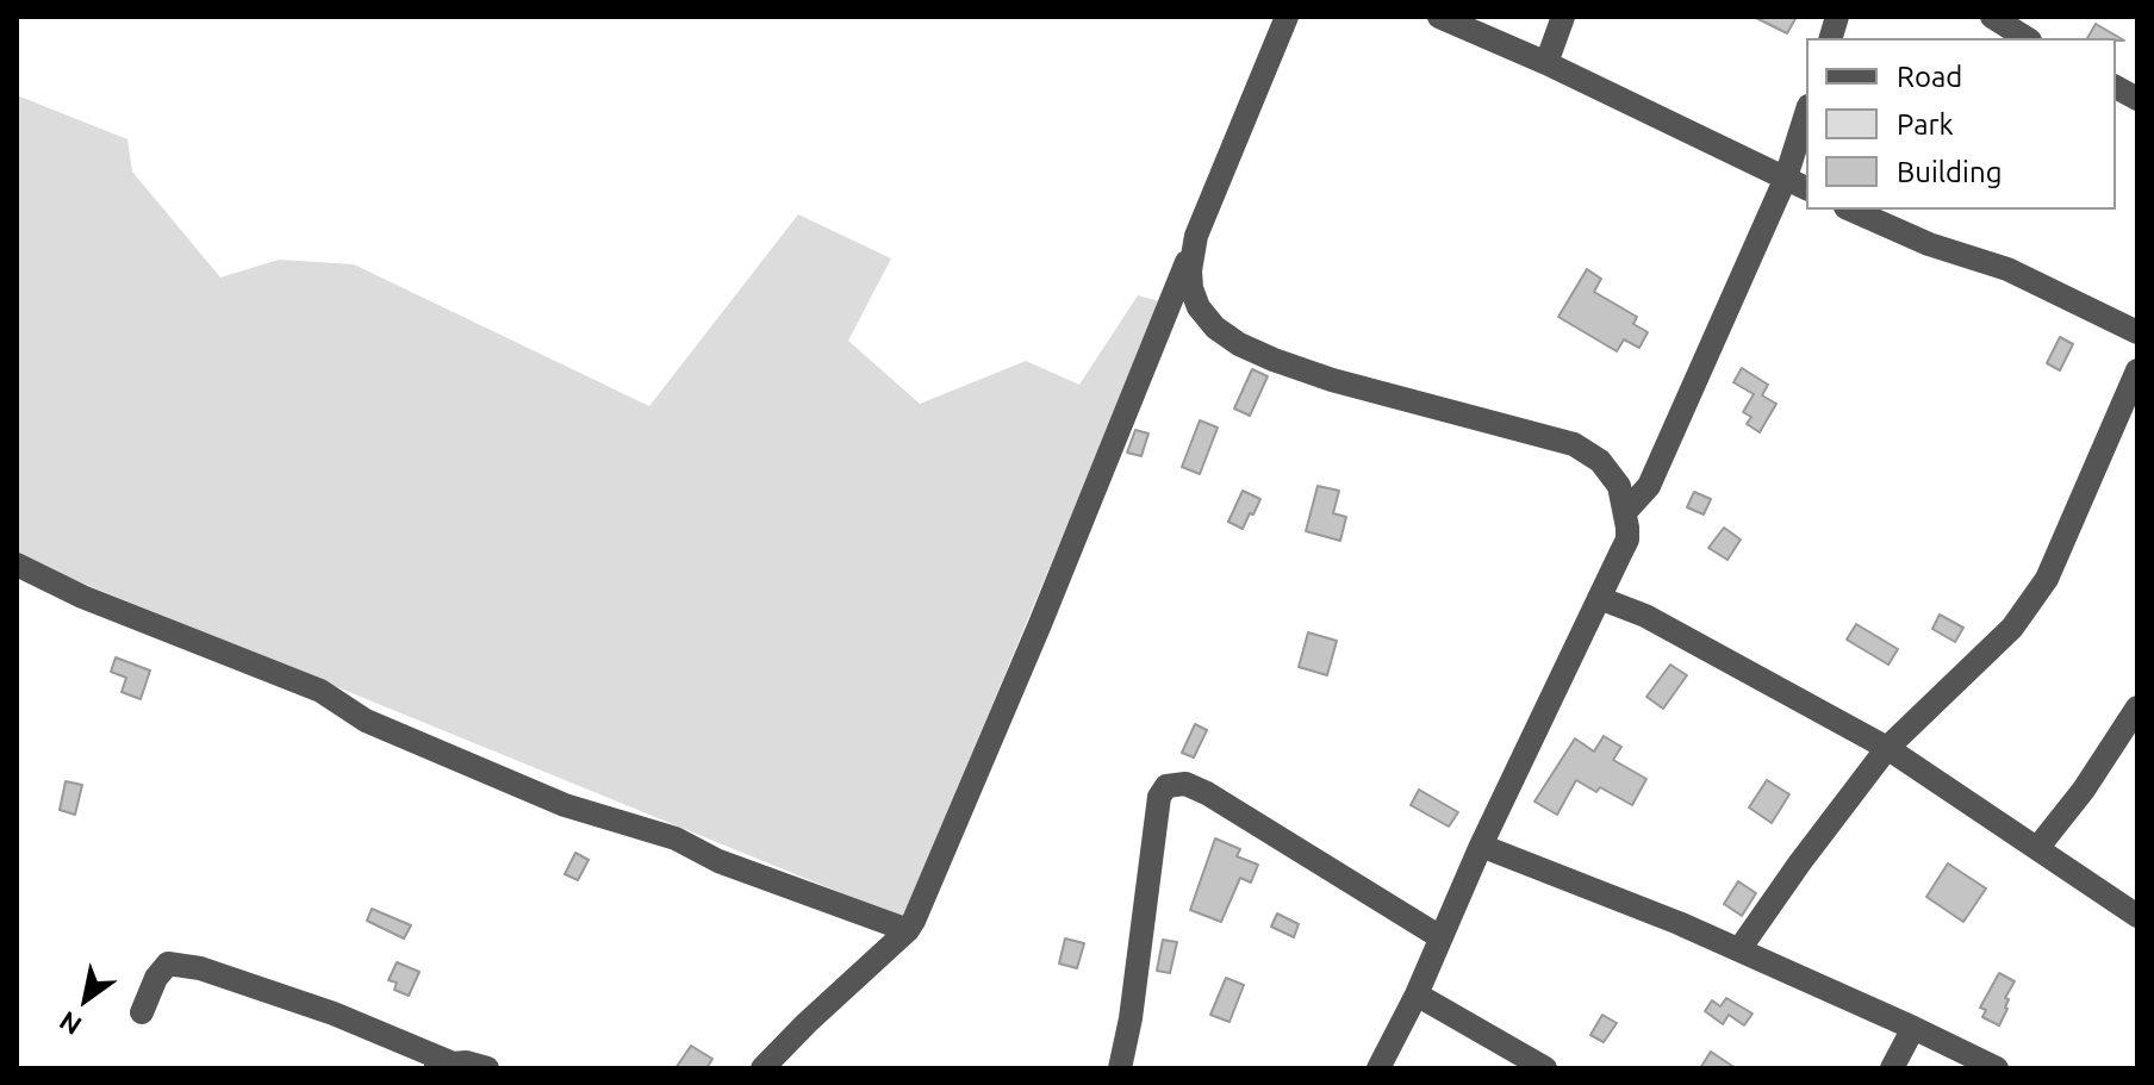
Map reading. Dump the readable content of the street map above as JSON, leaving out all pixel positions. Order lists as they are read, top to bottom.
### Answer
{
  "legend": ["Road", "Park", "Building"],
  "north": "bottom left"
}
